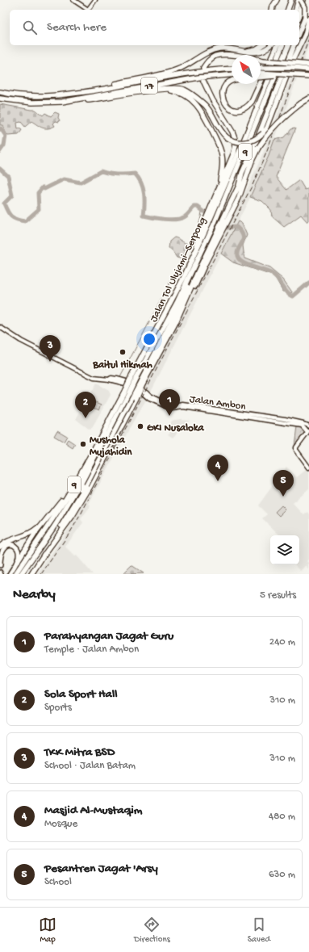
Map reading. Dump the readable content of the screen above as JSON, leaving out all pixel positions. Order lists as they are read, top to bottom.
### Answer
{
  "streets": {
    "highway": ["17", "9", "Jalan Tol Ulujami–Serpong"],
    "street": ["Jalan Ambon"]
  },
  "places": ["Baitul Hikmah", "GKI Nusaloka", "Mushola Mujahidin"],
  "north": "top left",
  "page": {
    "search": "Search here",
    "pins": [
      "3",
      "1",
      "2",
      "4",
      "5"
    ],
    "heading": ["Nearby", "5 results"],
    "list": [
      {
        "mark": "1",
        "name": "Parahyangan Jagat Guru",
        "note": "Temple · Jalan Ambon",
        "value": "240 m"
      },
      {
        "mark": "2",
        "name": "Sola Sport Hall",
        "note": "Sports",
        "value": "310 m"
      },
      {
        "mark": "3",
        "name": "TKK Mitra BSD",
        "note": "School · Jalan Batam",
        "value": "310 m"
      },
      {
        "mark": "4",
        "name": "Masjid Al-Mustaqim",
        "note": "Mosque",
        "value": "480 m"
      },
      {
        "mark": "5",
        "name": "Pesantren Jagat 'Arsy",
        "note": "School",
        "value": "630 m"
      }
    ],
    "nav": ["Map", "Directions", "Saved"]
  }
}
